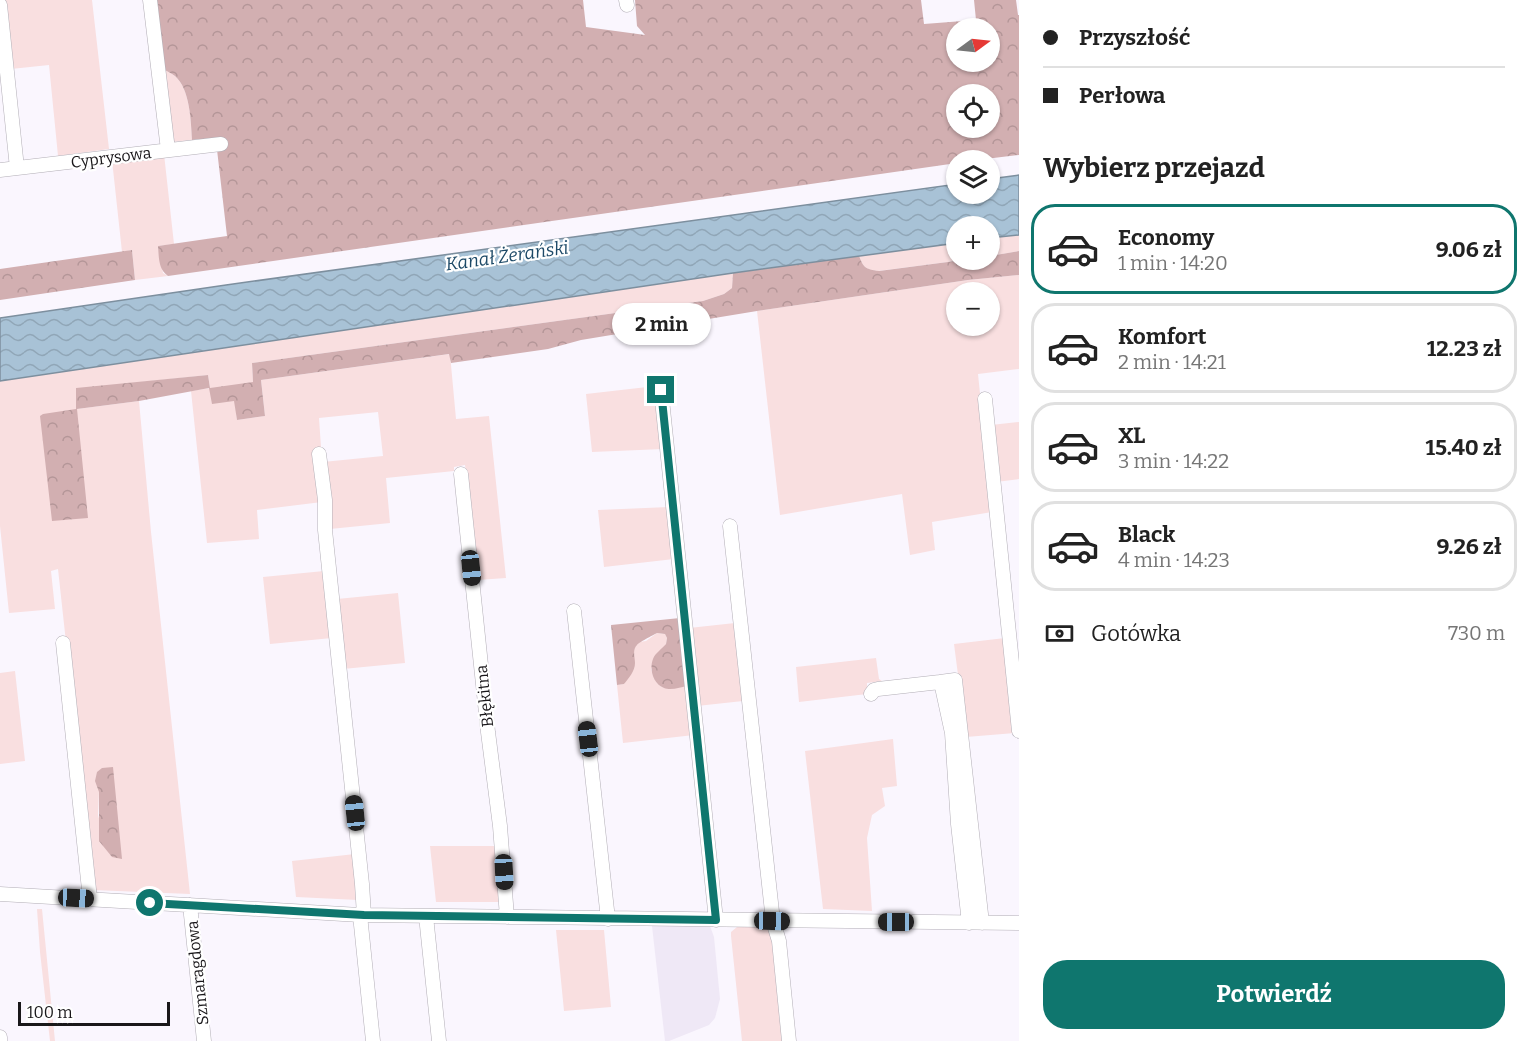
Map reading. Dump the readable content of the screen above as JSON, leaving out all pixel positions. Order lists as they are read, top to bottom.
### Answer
{
  "streets": {
    "street": ["Cyprysowa", "Błękitna", "Szmaragdowa"]
  },
  "water": ["Kanał Żerański"],
  "scale_bar": "100 m",
  "north": "right",
  "page": {
    "banner": ["Przyszłość", "Perłowa"],
    "map_buttons": ["+", "−"],
    "heading": "Wybierz przejazd",
    "list": [
      {
        "name": "Economy",
        "note": "1 min · 14:20",
        "value": "9.06 zł"
      },
      {
        "name": "Komfort",
        "note": "2 min · 14:21",
        "value": "12.23 zł"
      },
      {
        "name": "XL",
        "note": "3 min · 14:22",
        "value": "15.40 zł"
      },
      {
        "name": "Black",
        "note": "4 min · 14:23",
        "value": "9.26 zł"
      }
    ],
    "bubble": "2 min",
    "pay": ["Gotówka", "730 m"],
    "buttons": "Potwierdź",
    "scale": "100 m"
  }
}
